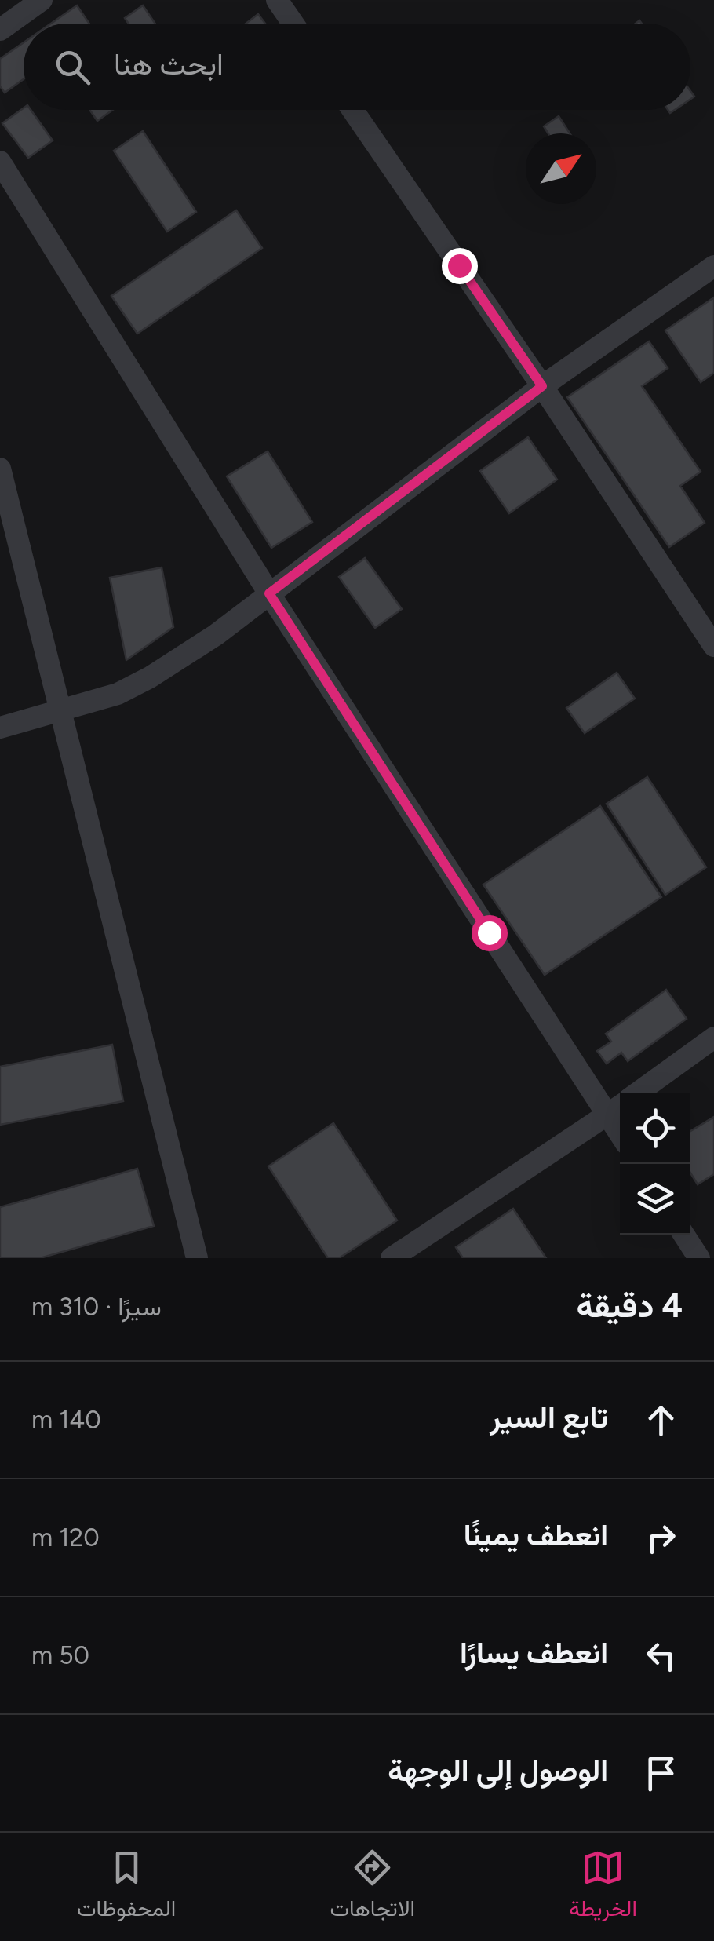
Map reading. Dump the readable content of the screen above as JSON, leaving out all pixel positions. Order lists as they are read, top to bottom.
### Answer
{
  "north": "top right",
  "page": {
    "search": "ابحث هنا",
    "heading": ["4 دقيقة", "سيرًا · 310 m"],
    "list": [
      ["تابع السير", "140 m"],
      ["انعطف يمينًا", "120 m"],
      ["انعطف يسارًا", "50 m"],
      "الوصول إلى الوجهة"
    ],
    "nav": ["الخريطة", "الاتجاهات", "المحفوظات"]
  }
}
